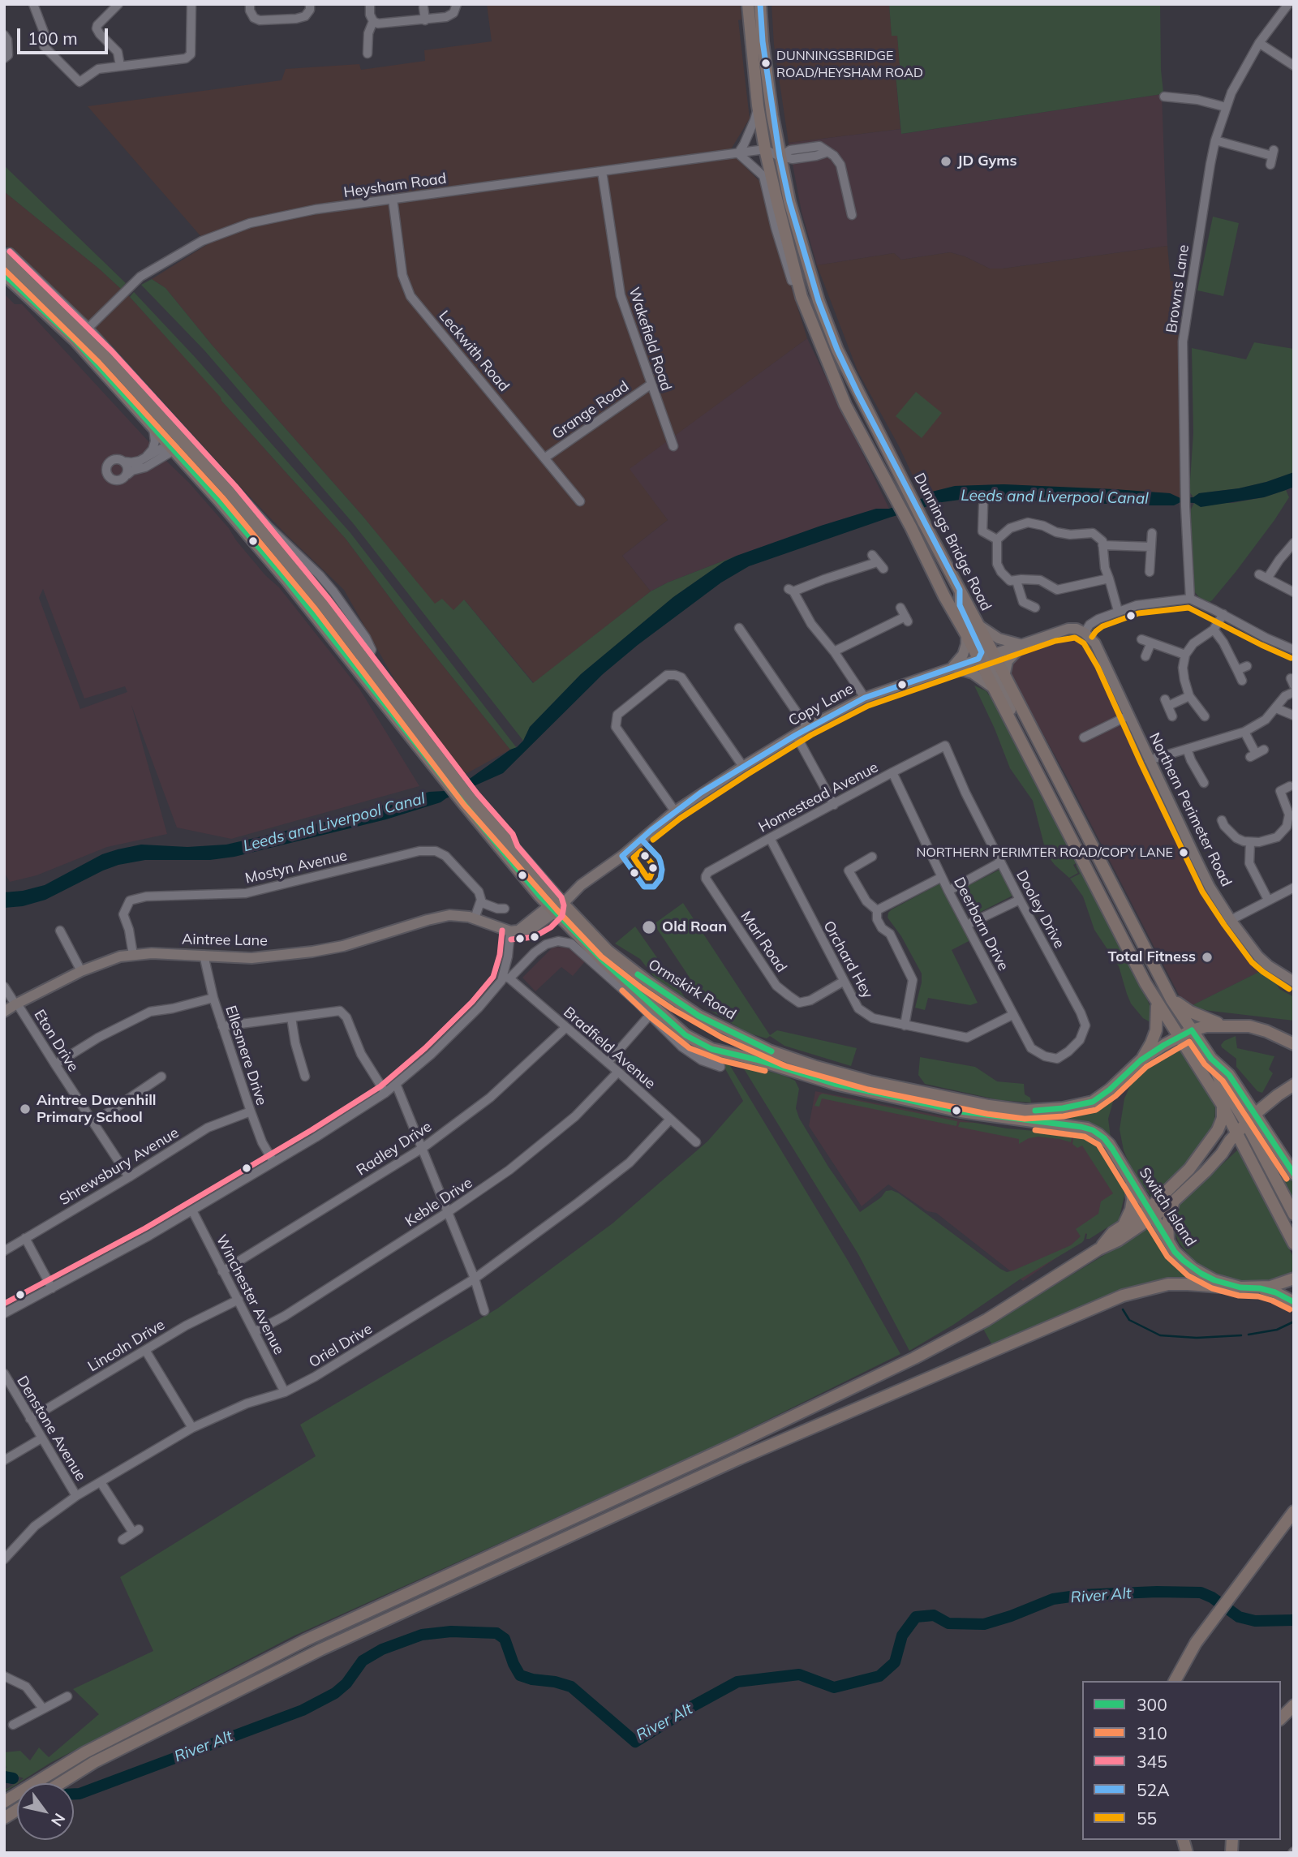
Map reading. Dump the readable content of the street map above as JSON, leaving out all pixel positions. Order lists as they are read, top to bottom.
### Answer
{
  "streets": {
    "highway": ["Dunnings Bridge Road", "Ormskirk Road", "Switch Island"],
    "main road": ["Copy Lane", "Northern Perimeter Road", "Aintree Lane"],
    "street": [
      "Heysham Road",
      "Browns Lane",
      "Wakefield Road",
      "Leckwith Road",
      "Grange Road",
      "Homestead Avenue",
      "Mostyn Avenue",
      "Dooley Drive",
      "Deerbarn Drive",
      "Marl Road",
      "Orchard Hey",
      "Eton Drive",
      "Bradfield Avenue",
      "Ellesmere Drive",
      "Radley Drive",
      "Shrewsbury Avenue",
      "Keble Drive",
      "Winchester Avenue",
      "Lincoln Drive",
      "Oriel Drive",
      "Denstone Avenue"
    ]
  },
  "crossings": [
    ["Heysham Road", "Wakefield Road"],
    ["Heysham Road", "Leckwith Road"],
    ["Wakefield Road", "Grange Road"],
    ["Leckwith Road", "Grange Road"],
    ["Dunnings Bridge Road", "Copy Lane"],
    ["Dunnings Bridge Road", "Switch Island"],
    ["Copy Lane", "Northern Perimeter Road"],
    ["Copy Lane", "Ormskirk Road"],
    ["Homestead Avenue", "Dooley Drive"],
    ["Homestead Avenue", "Deerbarn Drive"],
    ["Homestead Avenue", "Marl Road"],
    ["Homestead Avenue", "Orchard Hey"],
    ["Mostyn Avenue", "Aintree Lane"],
    ["Dooley Drive", "Deerbarn Drive"],
    ["Deerbarn Drive", "Orchard Hey"],
    ["Aintree Lane", "Eton Drive"],
    ["Aintree Lane", "Ellesmere Drive"],
    ["Marl Road", "Orchard Hey"],
    ["Ormskirk Road", "Switch Island"],
    ["Eton Drive", "Shrewsbury Avenue"],
    ["Bradfield Avenue", "Radley Drive"],
    ["Bradfield Avenue", "Keble Drive"],
    ["Bradfield Avenue", "Oriel Drive"],
    ["Ellesmere Drive", "Shrewsbury Avenue"],
    ["Radley Drive", "Winchester Avenue"],
    ["Keble Drive", "Winchester Avenue"],
    ["Winchester Avenue", "Lincoln Drive"],
    ["Winchester Avenue", "Oriel Drive"],
    ["Lincoln Drive", "Denstone Avenue"],
    ["Oriel Drive", "Denstone Avenue"]
  ],
  "water": ["Leeds and Liverpool Canal", "River Alt"],
  "places": [
    "DUNNINGSBRIDGE ROAD/HEYSHAM ROAD",
    "JD Gyms",
    "NORTHERN PERIMTER ROAD/COPY LANE",
    "Old Roan",
    "Total Fitness",
    "Aintree Davenhill Primary School"
  ],
  "lines": [
    "transit line 52A",
    "transit line 345",
    "transit line 310",
    "transit line 300",
    "transit line 55"
  ],
  "legend": [
    "300",
    "310",
    "345",
    "52A",
    "55"
  ],
  "scale_bar": "100 m",
  "north": "bottom right"
}
